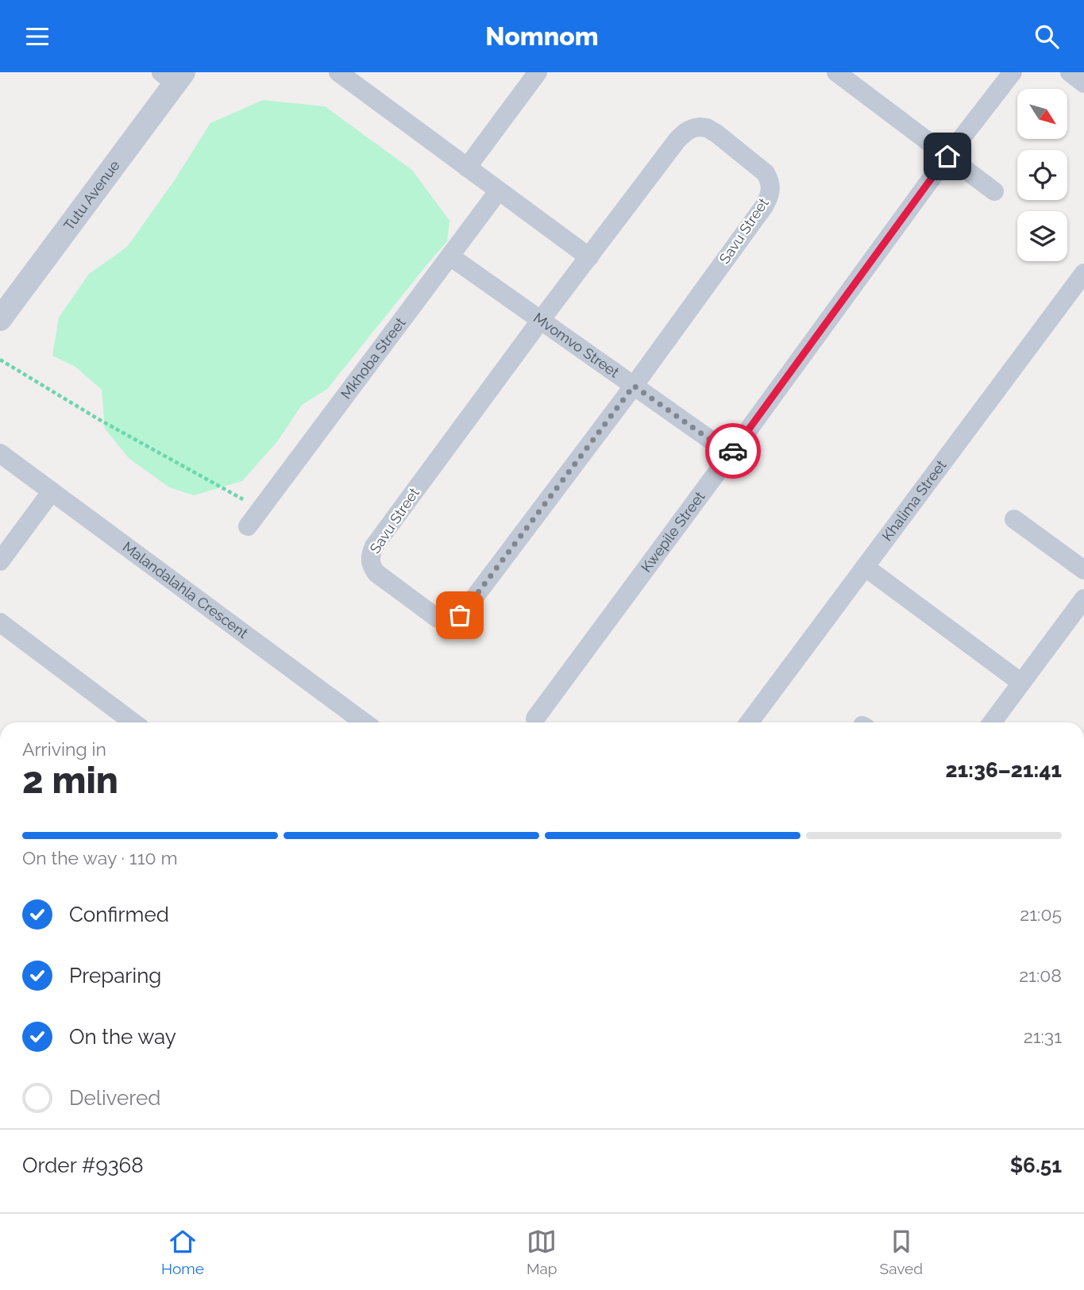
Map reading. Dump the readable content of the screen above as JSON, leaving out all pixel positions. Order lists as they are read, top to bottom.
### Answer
{
  "streets": {
    "street": [
      "Tutu Avenue",
      "Savu Street",
      "Mvomvo Street",
      "Mkhoba Street",
      "Khalima Street",
      "Kwepile Street",
      "Malandalahla Crescent"
    ]
  },
  "crossings": [
    ["Savu Street", "Mvomvo Street"],
    ["Mvomvo Street", "Mkhoba Street"],
    ["Mvomvo Street", "Kwepile Street"]
  ],
  "north": "bottom right",
  "page": {
    "header": "Nomnom",
    "heading": ["2 min", "Arriving in", "21:36–21:41"],
    "panel": ["Order #9368", "$6.51"],
    "bar": "On the way · 110 m",
    "list": [
      ["Confirmed", "21:05"],
      ["Preparing", "21:08"],
      ["On the way", "21:31"],
      "Delivered"
    ],
    "tabs": ["Home", "Map", "Saved"]
  }
}
